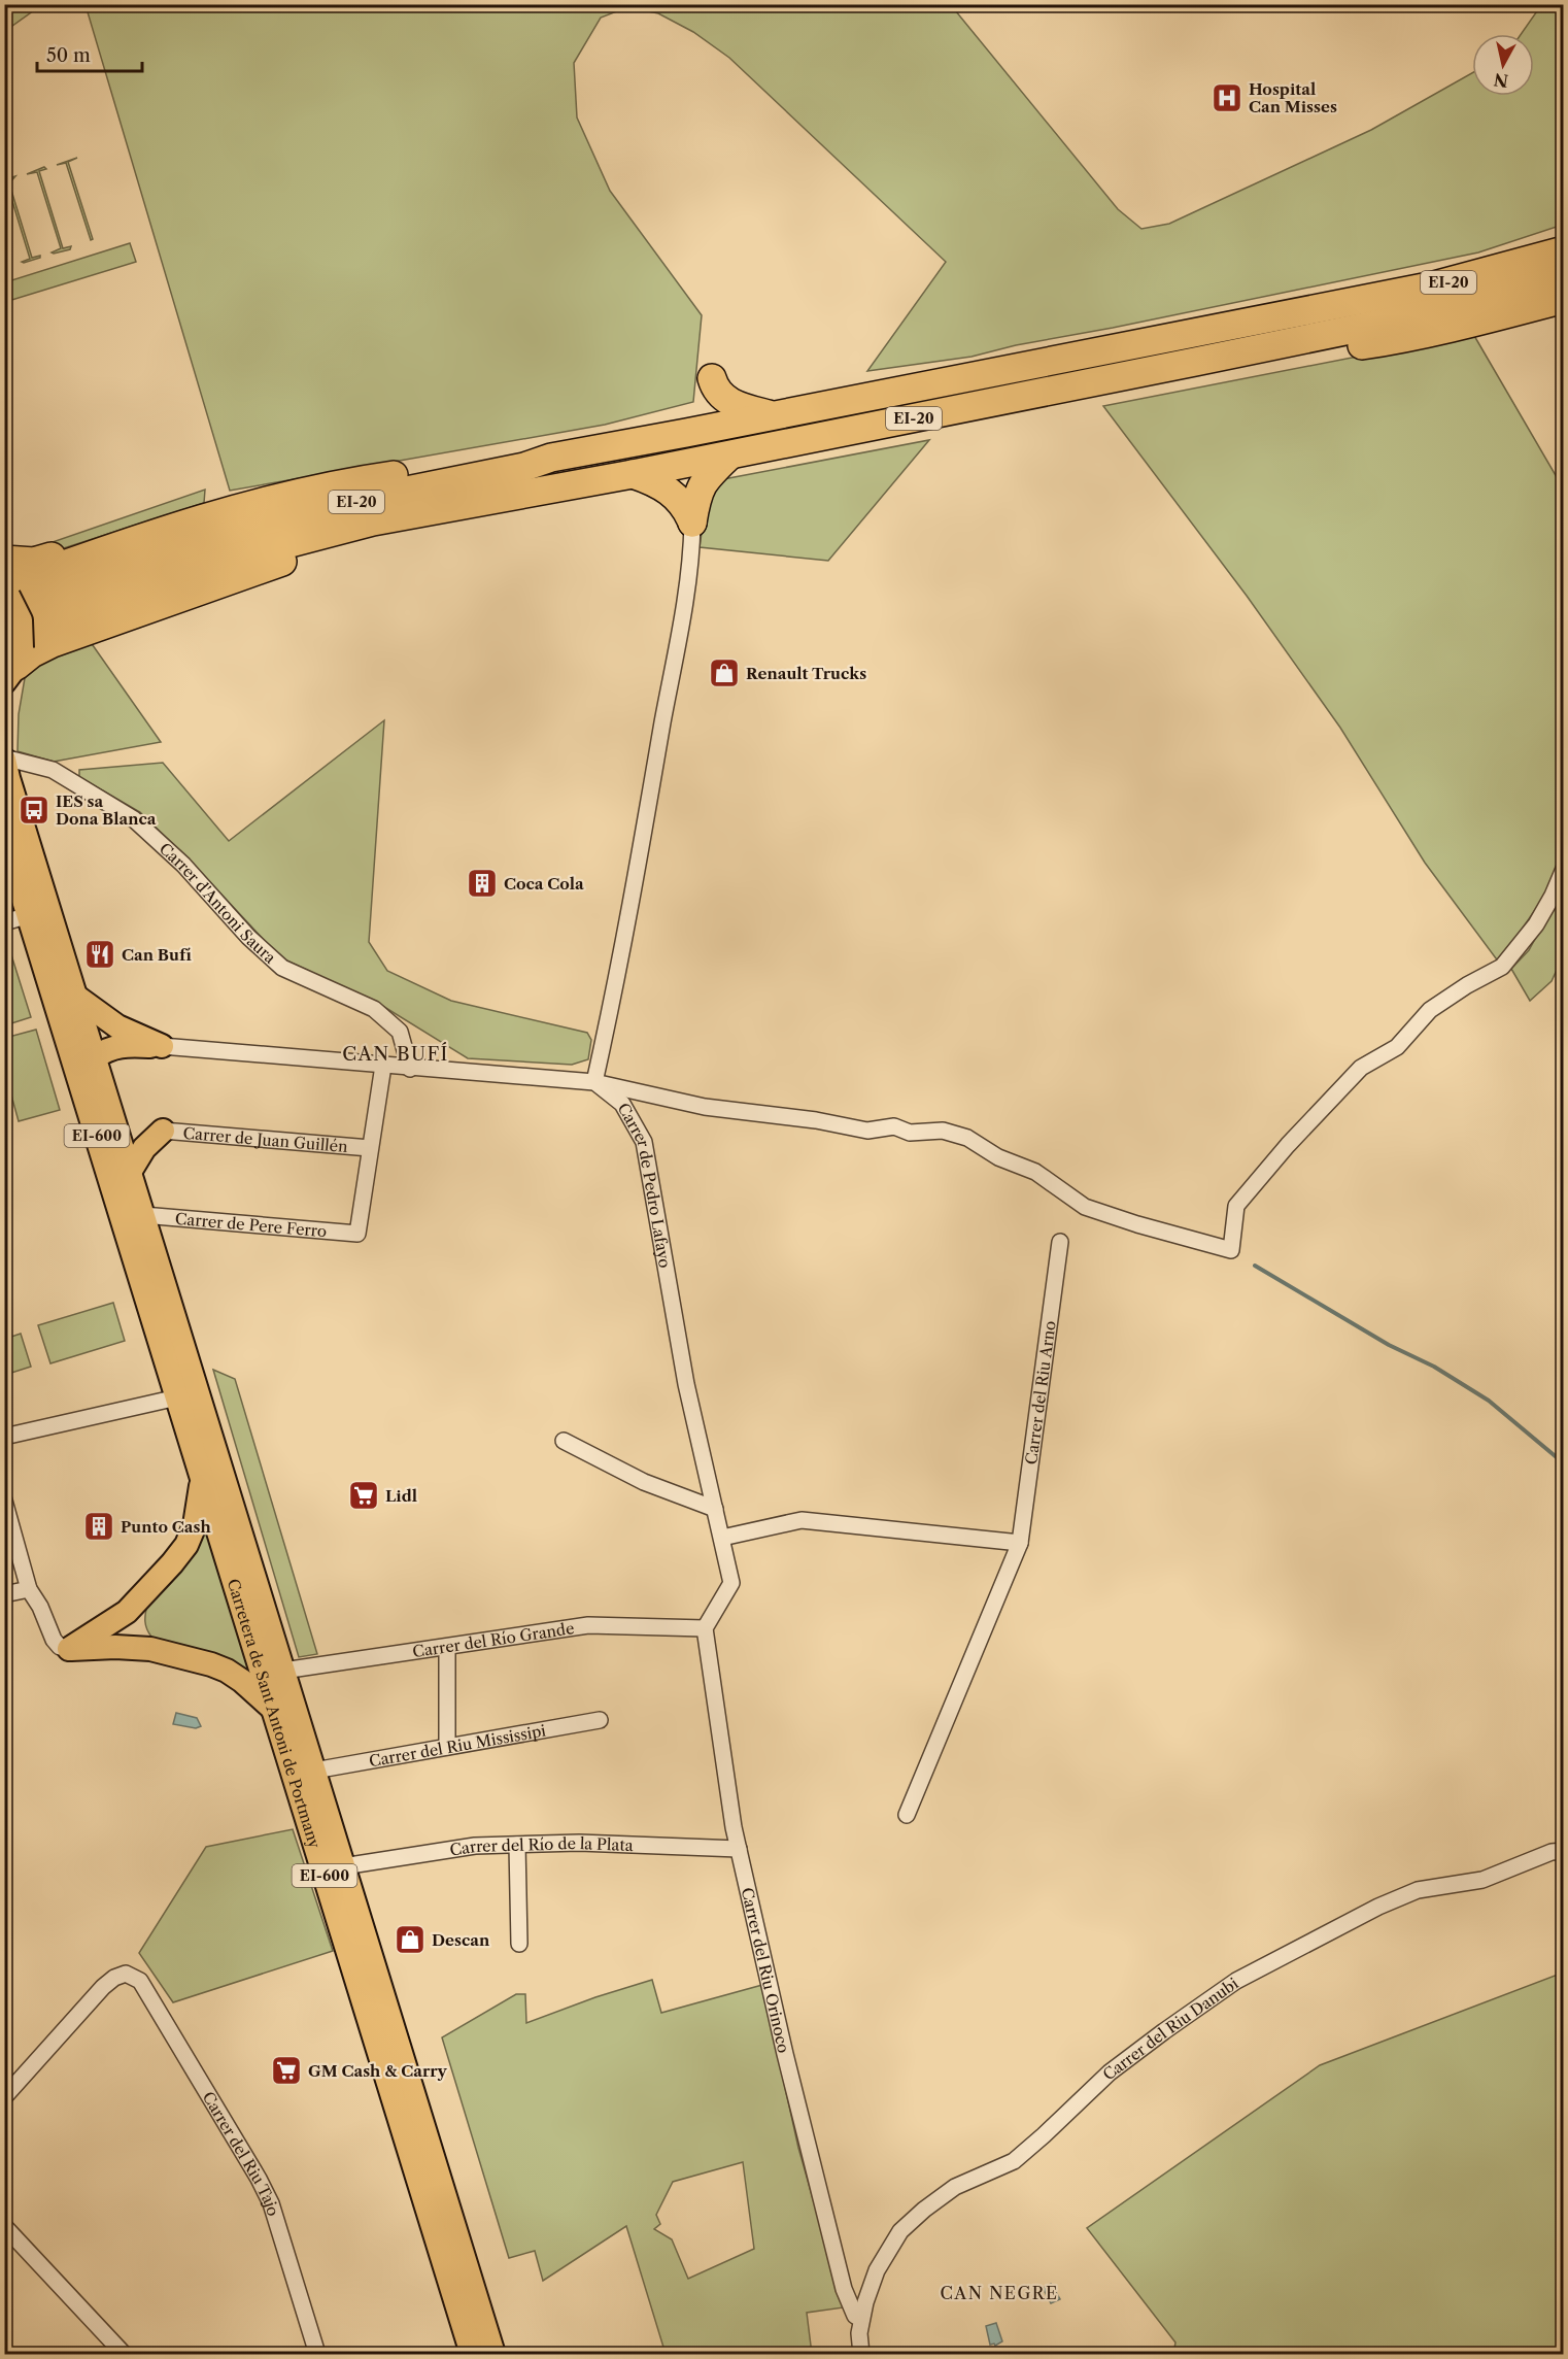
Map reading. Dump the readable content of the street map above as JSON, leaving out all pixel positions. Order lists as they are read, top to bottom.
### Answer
{
  "streets": {
    "highway": ["EI-20"],
    "main road": ["EI-600", "Carretera de Sant Antoni de Portmany"],
    "street": [
      "Carrer d'Antoni Saura",
      "Carrer de Juan Guillén",
      "Carrer de Pedro Lafayo",
      "Carrer de Pere Ferro",
      "Carrer del Riu Arno",
      "Carrer del Río Grande",
      "Carrer del Riu Mississipi",
      "Carrer del Río de la Plata",
      "Carrer del Riu Orinoco",
      "Carrer del Riu Danubi",
      "Carrer del Riu Tajo"
    ]
  },
  "crossings": [
    ["Carrer d'Antoni Saura", "EI-600"],
    ["EI-600", "Carrer de Pere Ferro"],
    ["EI-600", "Carretera de Sant Antoni de Portmany"],
    ["Carrer de Juan Guillén", "Carrer de Pere Ferro"],
    ["Carrer de Pedro Lafayo", "Carrer del Río Grande"],
    ["Carrer de Pedro Lafayo", "Carrer del Riu Orinoco"],
    ["Carrer de Pere Ferro", "Carretera de Sant Antoni de Portmany"],
    ["Carrer del Río Grande", "Carretera de Sant Antoni de Portmany"],
    ["Carrer del Río Grande", "Carrer del Riu Orinoco"],
    ["Carretera de Sant Antoni de Portmany", "Carrer del Riu Mississipi"],
    ["Carretera de Sant Antoni de Portmany", "Carrer del Río de la Plata"],
    ["Carrer del Río de la Plata", "Carrer del Riu Orinoco"],
    ["Carrer del Riu Orinoco", "Carrer del Riu Danubi"]
  ],
  "districts": ["CAN BUFÍ", "CAN NEGRE"],
  "places": {
    "hospital": ["Hospital Can Misses"],
    "shop": ["Renault Trucks", "Descan"],
    "bus stop": ["IES sa Dona Blanca"],
    "building": ["Coca Cola", "Punto Cash"],
    "restaurant": ["Can Bufí"],
    "supermarket": ["Lidl", "GM Cash & Carry"]
  },
  "scale_bar": "50 m",
  "north": "bottom"
}
